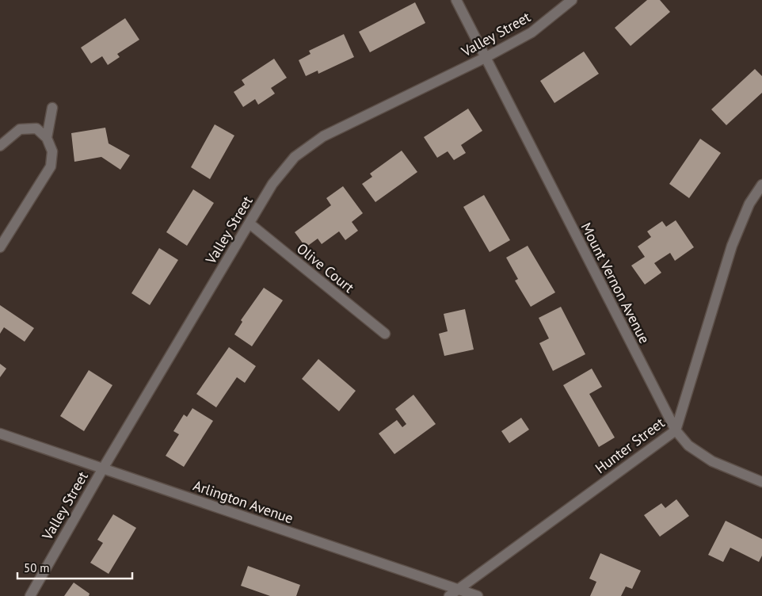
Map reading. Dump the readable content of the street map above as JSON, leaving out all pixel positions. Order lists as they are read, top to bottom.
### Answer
{
  "streets": {
    "street": [
      "Valley Street",
      "Olive Court",
      "Mount Vernon Avenue",
      "Hunter Street",
      "Arlington Avenue"
    ]
  },
  "crossings": [
    ["Valley Street", "Olive Court"],
    ["Valley Street", "Mount Vernon Avenue"],
    ["Valley Street", "Arlington Avenue"],
    ["Mount Vernon Avenue", "Hunter Street"],
    ["Hunter Street", "Arlington Avenue"]
  ],
  "scale_bar": "50 m"
}
